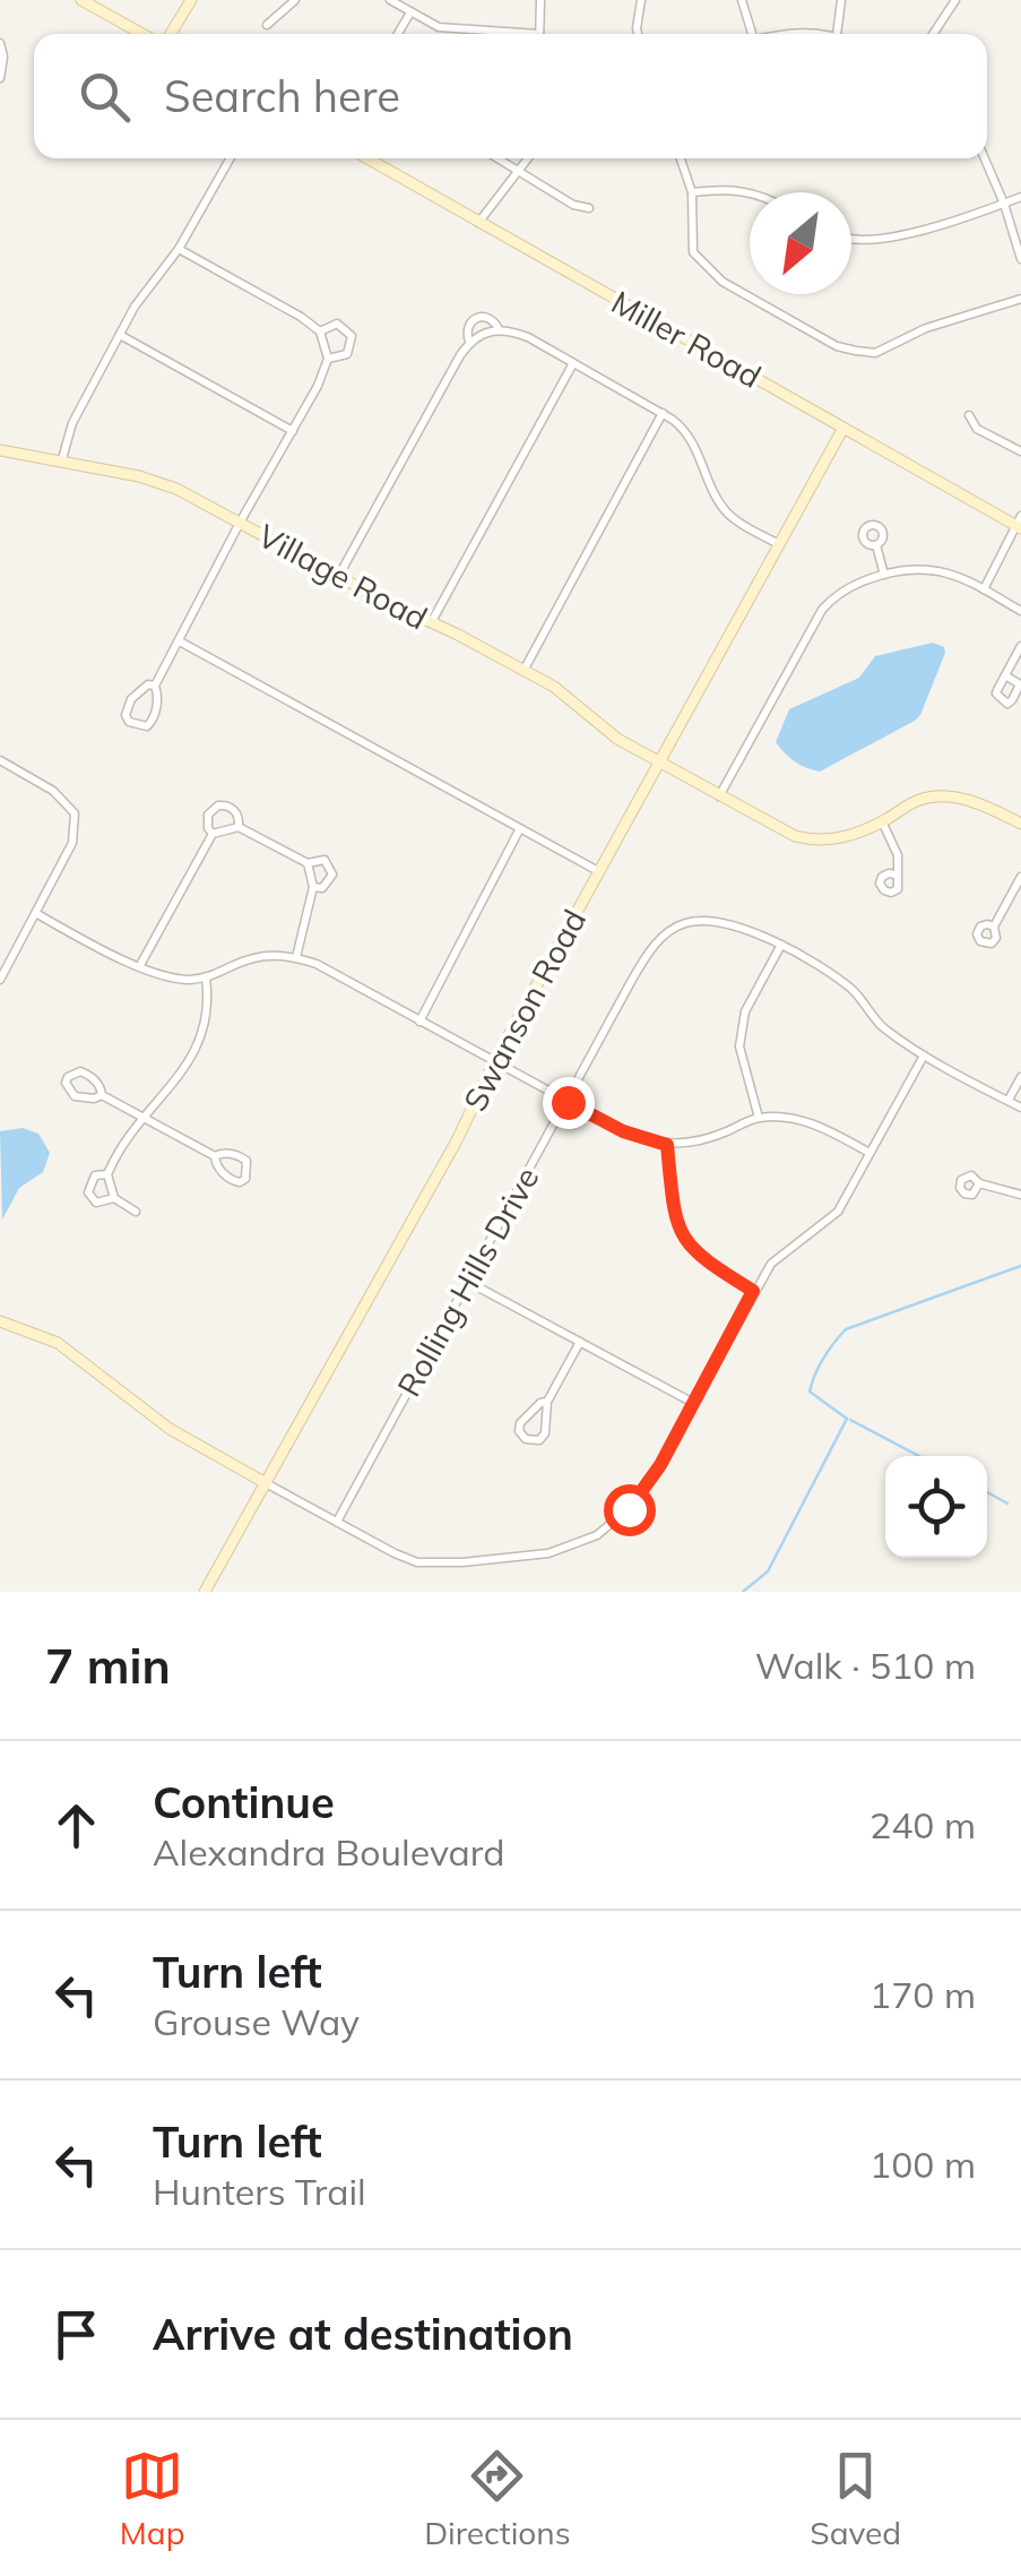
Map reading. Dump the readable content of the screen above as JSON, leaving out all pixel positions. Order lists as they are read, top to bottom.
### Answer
{
  "streets": {
    "street": [
      "Miller Road",
      "Village Road",
      "Swanson Road",
      "Rolling Hills Drive"
    ]
  },
  "crossings": [
    ["Miller Road", "Swanson Road"],
    ["Village Road", "Swanson Road"]
  ],
  "north": "bottom left",
  "page": {
    "search": "Search here",
    "heading": ["7 min", "Walk · 510 m"],
    "list": [
      ["Continue", "Alexandra Boulevard", "240 m"],
      ["Turn left", "Grouse Way", "170 m"],
      ["Turn left", "Hunters Trail", "100 m"],
      "Arrive at destination"
    ],
    "nav": ["Map", "Directions", "Saved"]
  }
}
